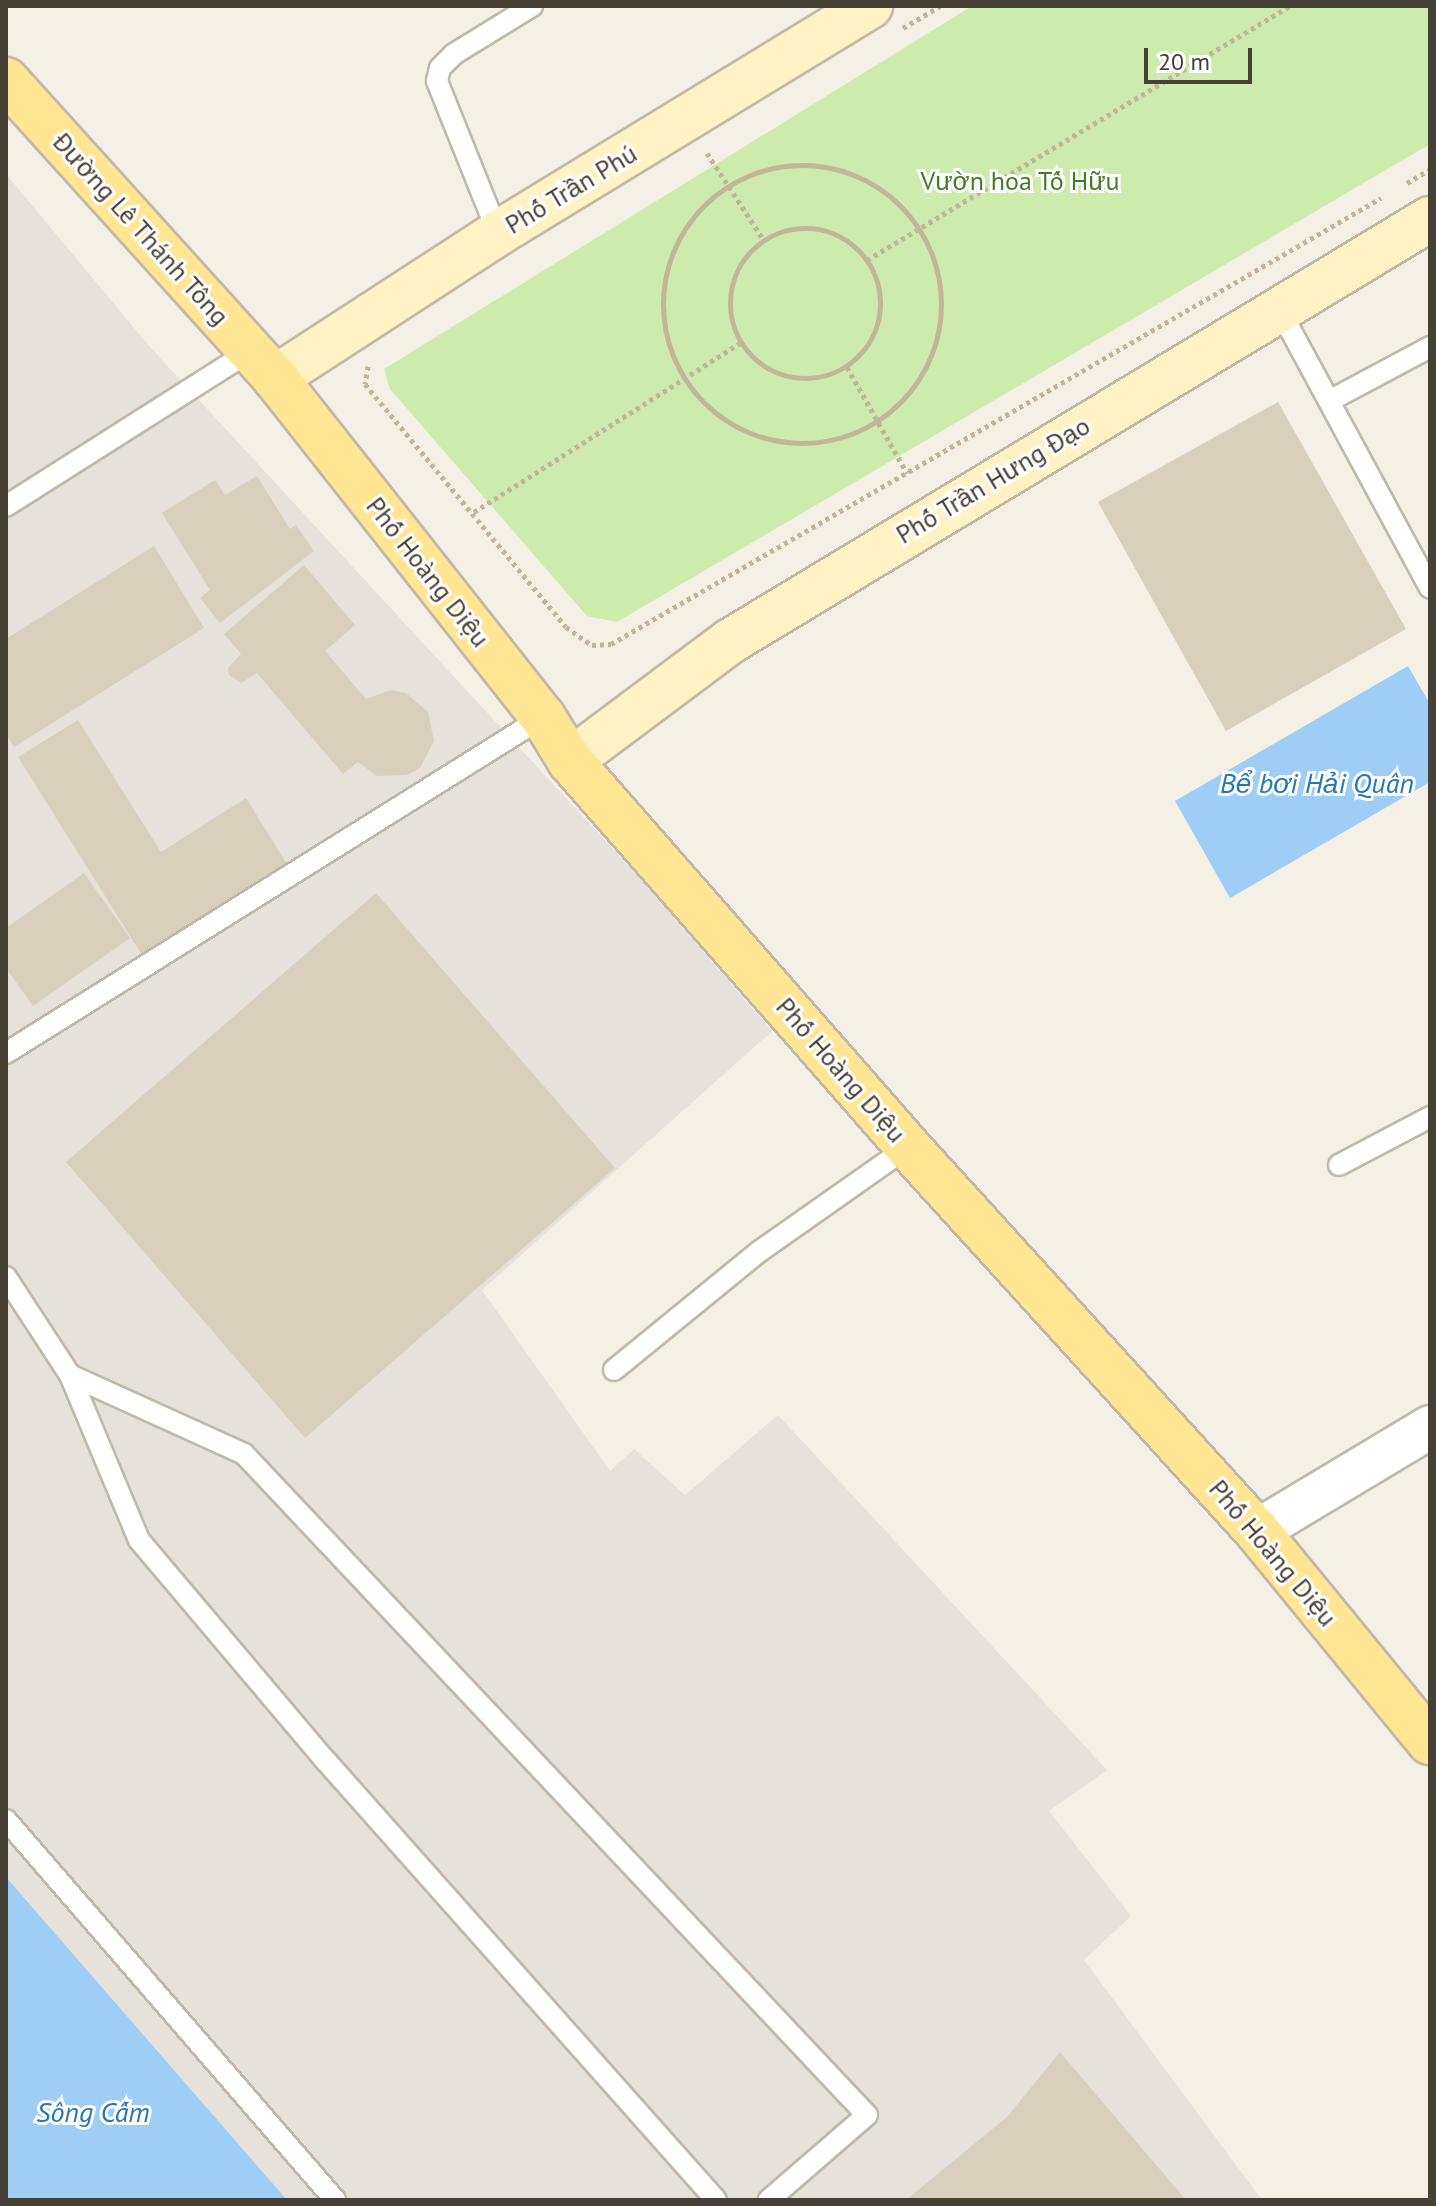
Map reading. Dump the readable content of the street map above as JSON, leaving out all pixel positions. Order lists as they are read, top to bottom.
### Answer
{
  "streets": {
    "main road": [
      "Phố Trần Phú",
      "Đường Lê Thánh Tông",
      "Phố Trần Hưng Đạo",
      "Phố Hoàng Diệu"
    ]
  },
  "crossings": [
    ["Phố Trần Phú", "Đường Lê Thánh Tông"],
    ["Phố Trần Phú", "Phố Hoàng Diệu"],
    ["Đường Lê Thánh Tông", "Phố Hoàng Diệu"],
    ["Phố Trần Hưng Đạo", "Phố Hoàng Diệu"]
  ],
  "water": ["Bể bơi Hải Quân", "Sông Cấm"],
  "parks": ["Vườn hoa Tố Hữu"],
  "scale_bar": "20 m"
}
